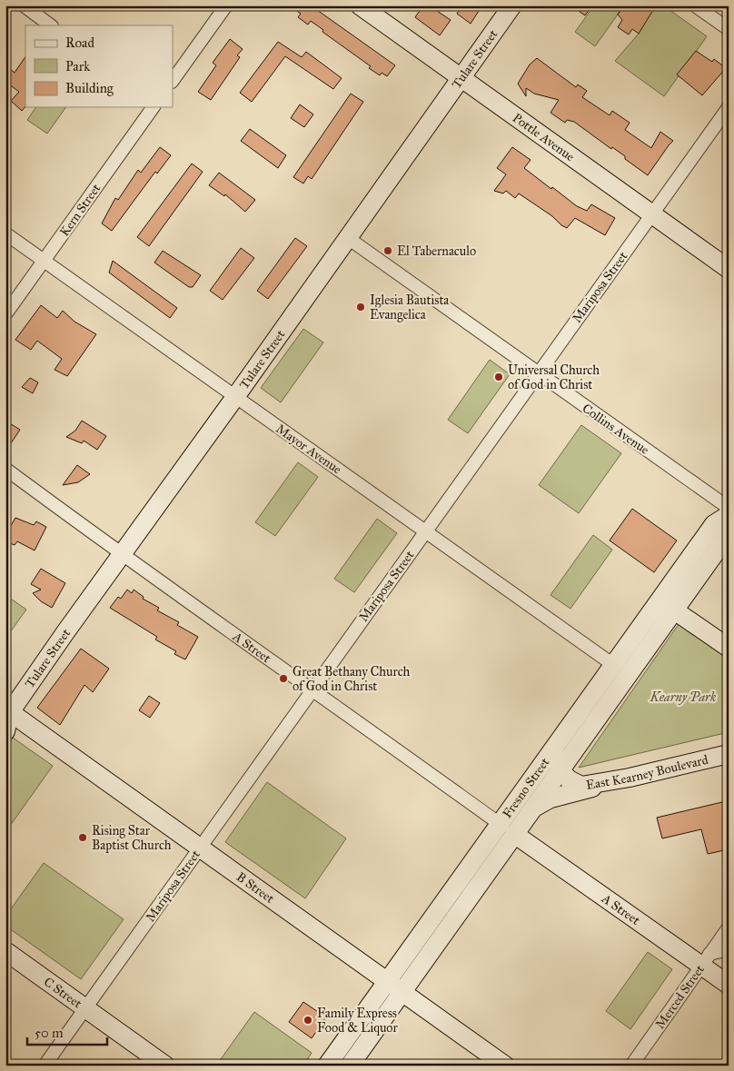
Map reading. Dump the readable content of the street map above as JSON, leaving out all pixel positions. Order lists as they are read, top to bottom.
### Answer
{
  "streets": {
    "main road": [
      "Tulare Street",
      "Pottle Avenue",
      "A Street",
      "East Kearney Boulevard",
      "Fresno Street",
      "B Street",
      "C Street"
    ],
    "street": [
      "Kern Street",
      "Mariposa Street",
      "Collins Avenue",
      "Mayor Avenue",
      "Merced Street"
    ]
  },
  "crossings": [
    ["Tulare Street", "Pottle Avenue"],
    ["Tulare Street", "Collins Avenue"],
    ["Tulare Street", "Mayor Avenue"],
    ["Tulare Street", "A Street"],
    ["Tulare Street", "B Street"],
    ["Pottle Avenue", "Mariposa Street"],
    ["Kern Street", "Mayor Avenue"],
    ["Mariposa Street", "Collins Avenue"],
    ["Mariposa Street", "Mayor Avenue"],
    ["Mariposa Street", "A Street"],
    ["Mariposa Street", "B Street"],
    ["Mariposa Street", "C Street"],
    ["Mayor Avenue", "Fresno Street"],
    ["A Street", "Fresno Street"],
    ["A Street", "Merced Street"],
    ["East Kearney Boulevard", "Fresno Street"],
    ["Fresno Street", "B Street"]
  ],
  "parks": ["Kearny Park"],
  "places": [
    "El Tabernaculo",
    "Iglesia Bautista Evangelica",
    "Universal Church of God in Christ",
    "Great Bethany Church of God in Christ",
    "Rising Star Baptist Church",
    "Family Express Food & Liquor"
  ],
  "legend": ["Road", "Park", "Building"],
  "scale_bar": "50 m"
}
